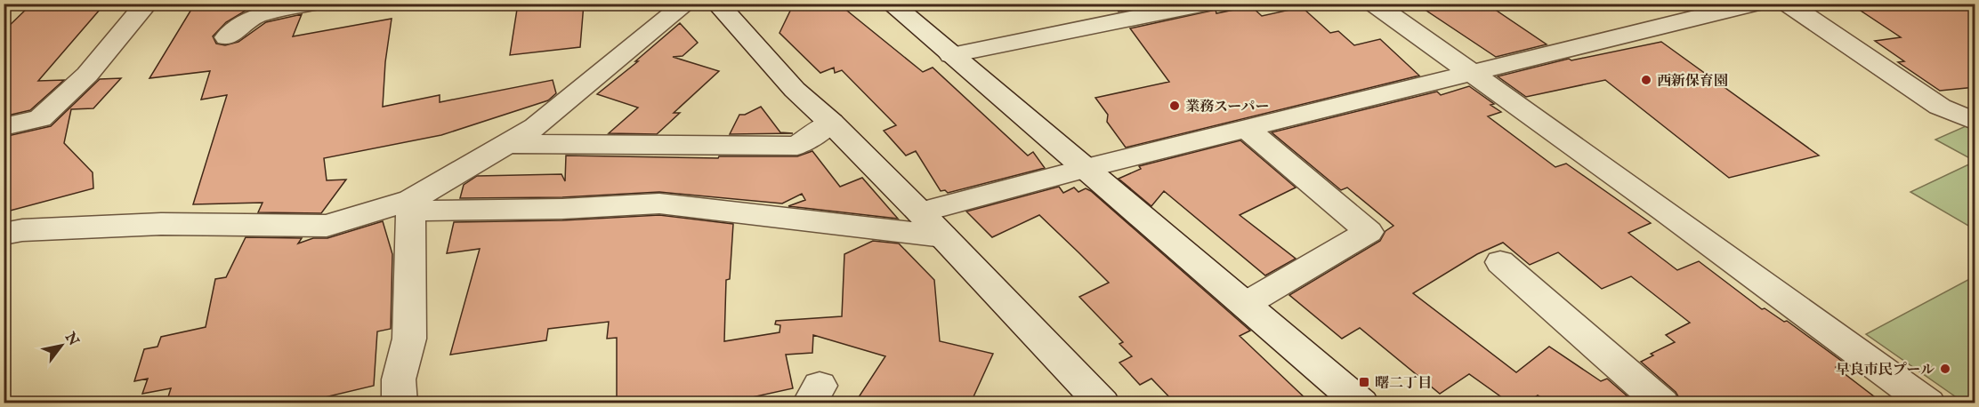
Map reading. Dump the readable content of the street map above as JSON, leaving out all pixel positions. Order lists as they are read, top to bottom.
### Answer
{
  "places": {
    "other": ["西新保育園", "業務スーパー", "早良市民プール"],
    "transit": ["曙二丁目"]
  },
  "north": "top right"
}
